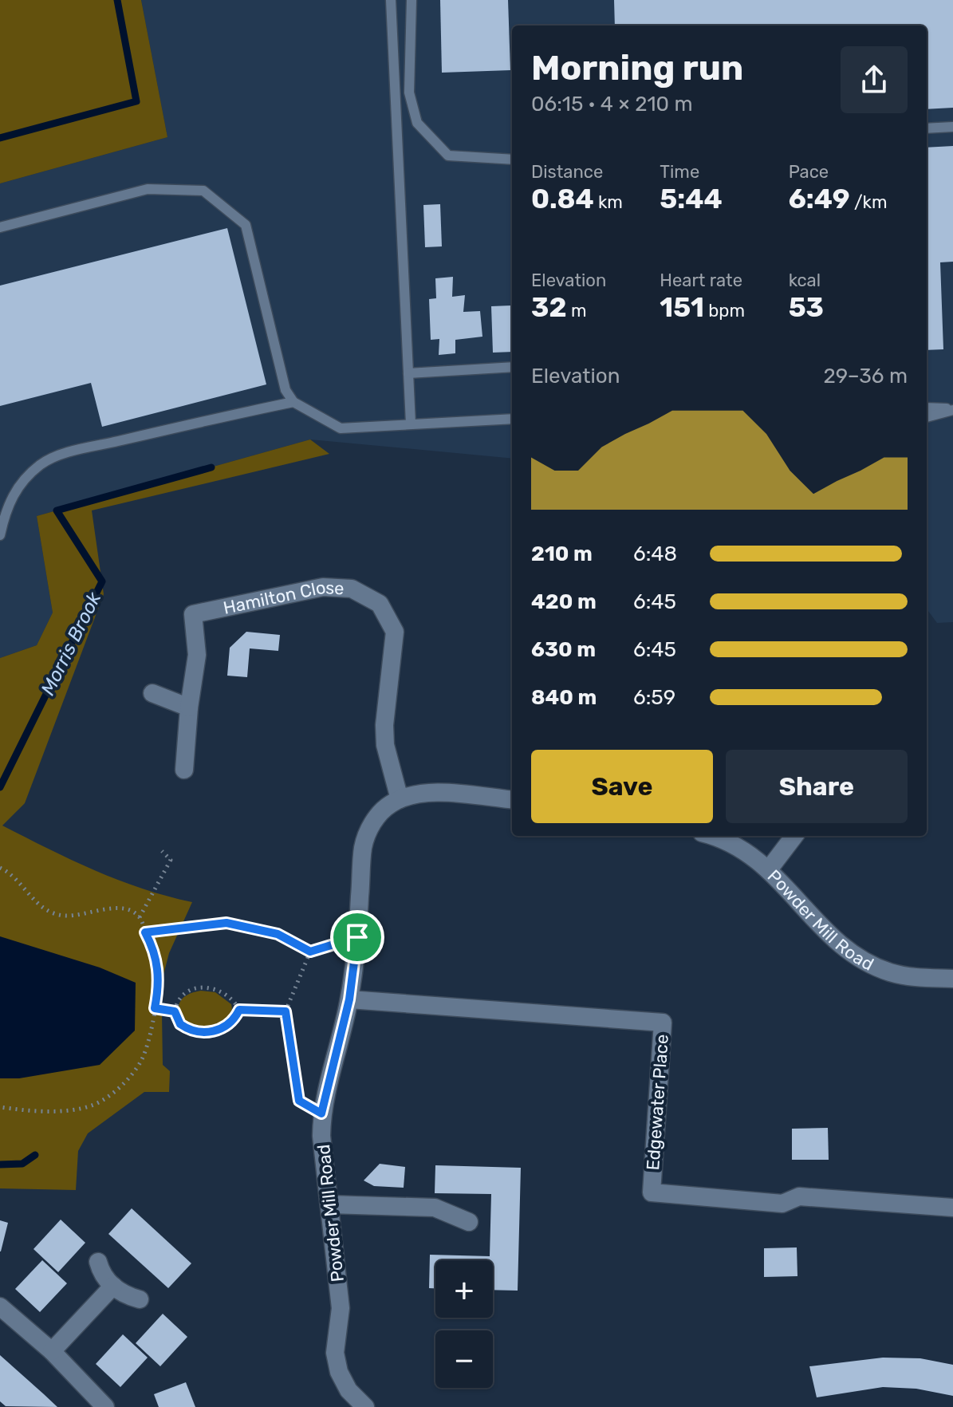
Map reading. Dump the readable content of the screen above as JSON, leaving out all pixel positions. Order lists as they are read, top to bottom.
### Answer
{
  "streets": {
    "street": ["Hamilton Close", "Powder Mill Road", "Edgewater Place"]
  },
  "crossings": [
    ["Hamilton Close", "Powder Mill Road"],
    ["Powder Mill Road", "Edgewater Place"]
  ],
  "water": ["Morris Brook"],
  "page": {
    "heading": ["Morning run", "06:15 · 4 × 210 m"],
    "stats": [
      ["Distance", "0.84 km"],
      ["Time", "5:44"],
      ["Pace", "6:49 /km"],
      ["Elevation", "32 m"],
      ["Heart rate", "151 bpm"],
      ["kcal", "53"]
    ],
    "chart": ["Elevation", "29–36 m"],
    "list": [
      {
        "name": "210 m",
        "note": "6:48"
      },
      {
        "name": "420 m",
        "note": "6:45"
      },
      {
        "name": "630 m",
        "note": "6:45"
      },
      {
        "name": "840 m",
        "note": "6:59"
      }
    ],
    "buttons": ["Save", "Share"],
    "map_buttons": ["+", "−"]
  }
}
